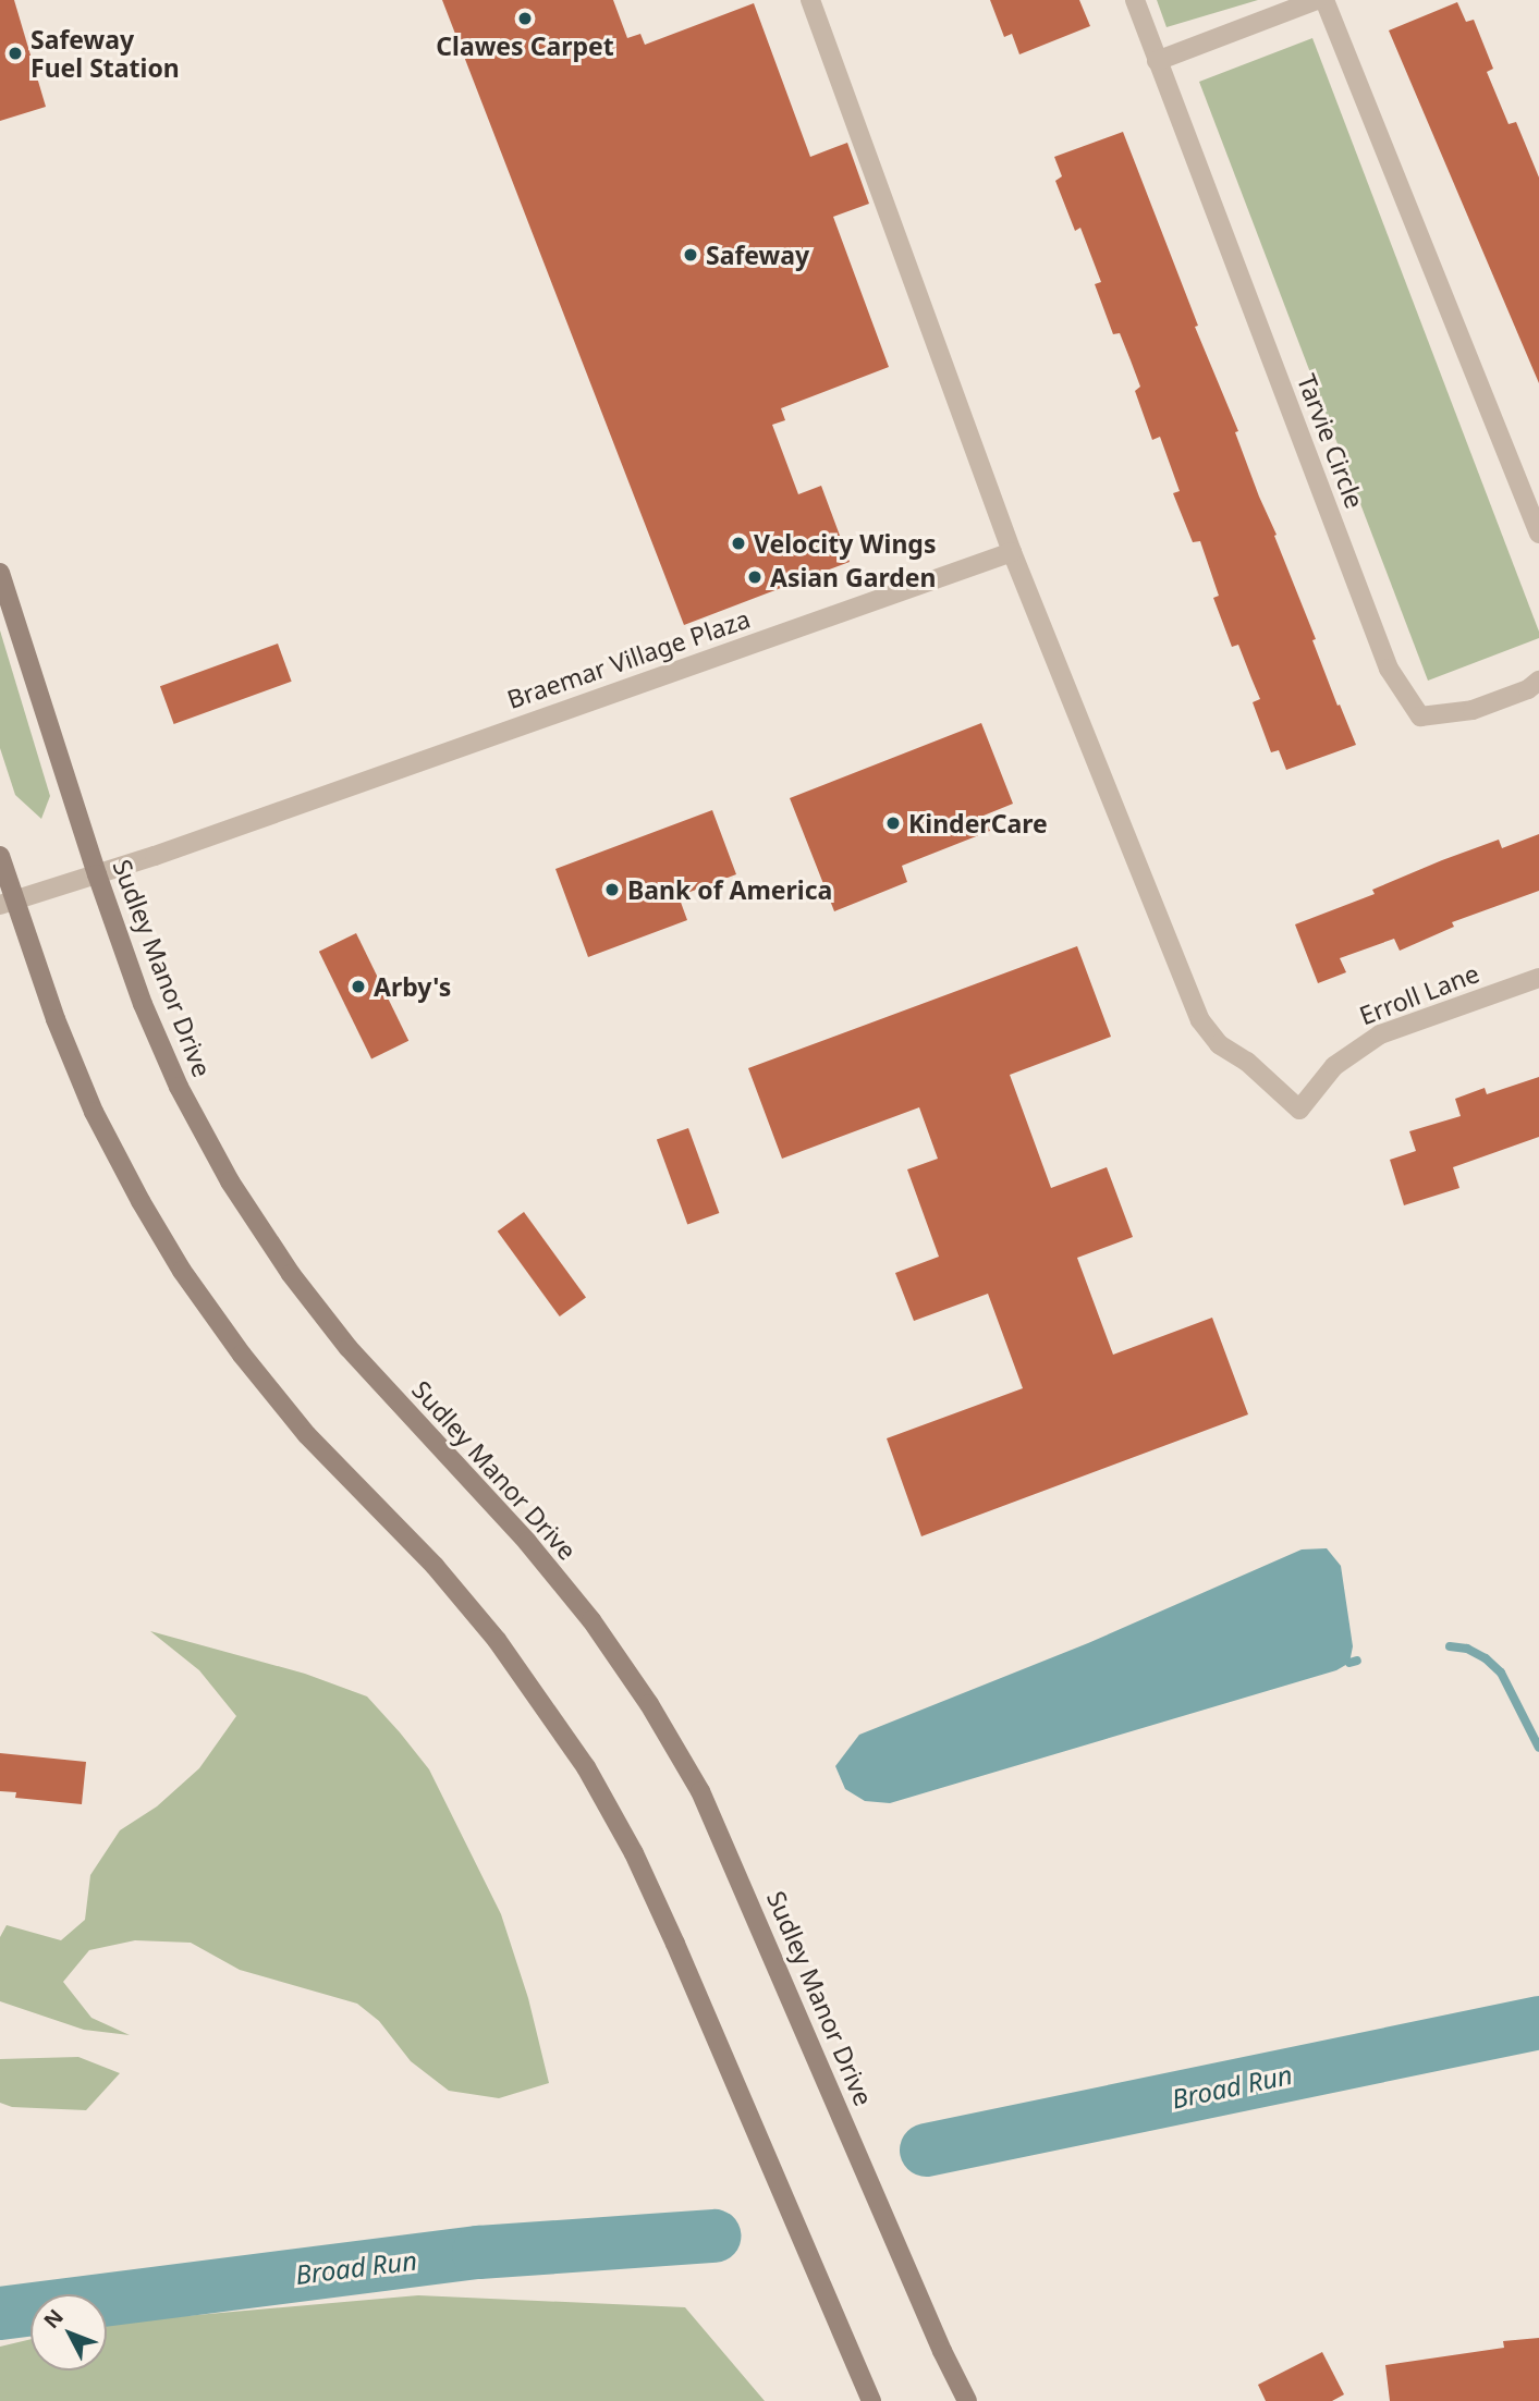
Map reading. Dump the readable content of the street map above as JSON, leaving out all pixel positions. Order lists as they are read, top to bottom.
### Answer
{
  "streets": {
    "main road": ["Sudley Manor Drive"],
    "street": ["Tarvie Circle", "Braemar Village Plaza", "Erroll Lane"]
  },
  "crossings": [
    ["Braemar Village Plaza", "Sudley Manor Drive"],
    ["Braemar Village Plaza", "Erroll Lane"]
  ],
  "water": ["Broad Run"],
  "places": [
    "Clawes Carpet",
    "Safeway Fuel Station",
    "Safeway",
    "Velocity Wings",
    "Asian Garden",
    "KinderCare",
    "Bank of America",
    "Arby's"
  ],
  "north": "top left"
}
